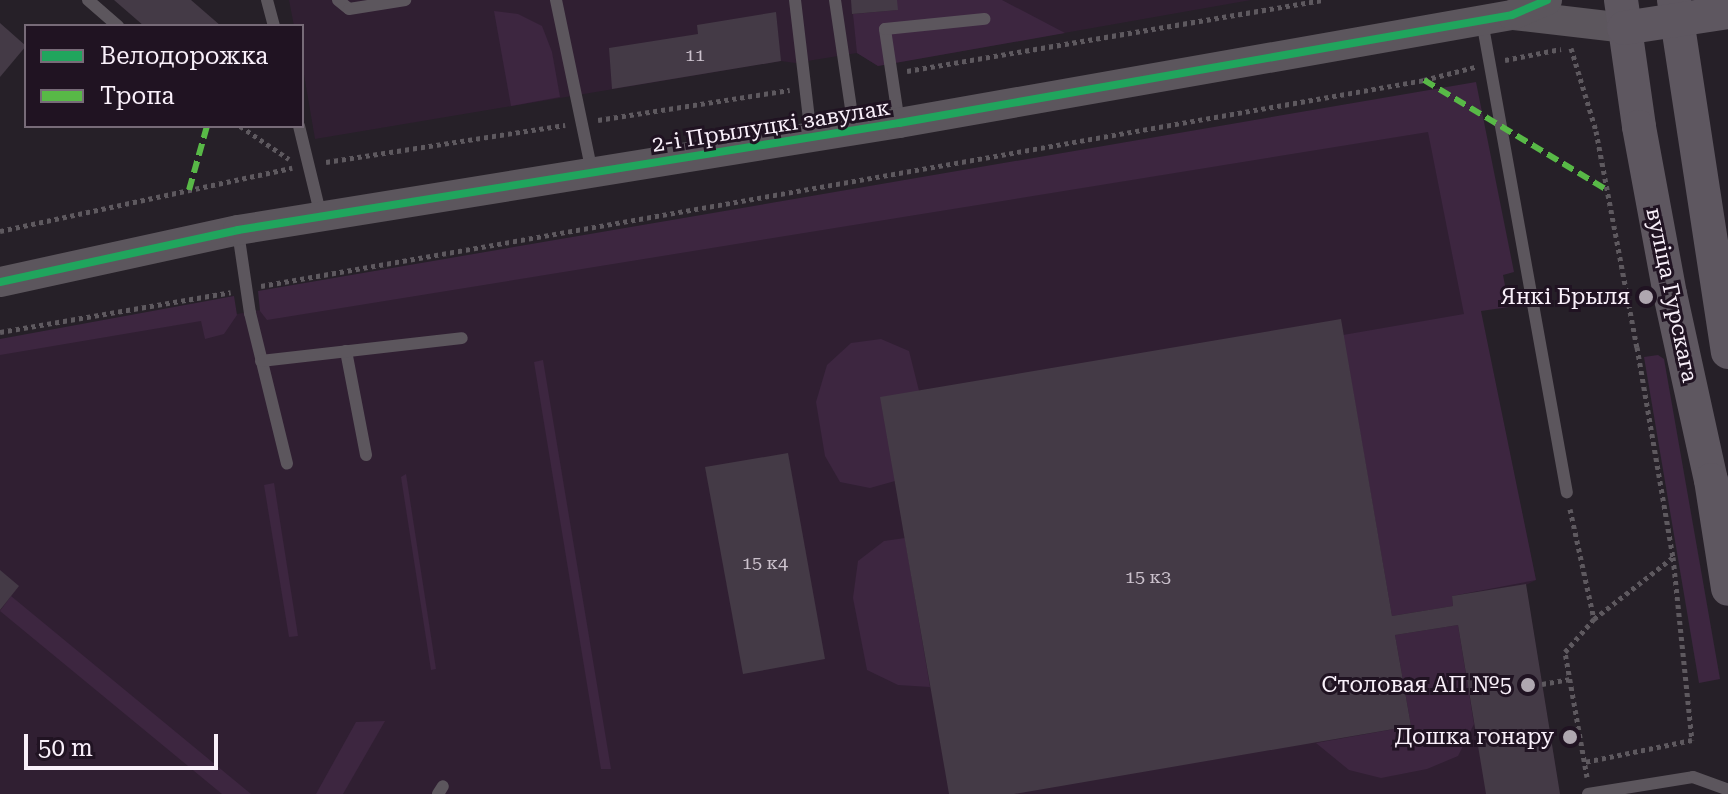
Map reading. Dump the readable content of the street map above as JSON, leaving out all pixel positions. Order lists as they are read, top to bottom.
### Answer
{
  "streets": {
    "main road": ["вуліца Гурскага"],
    "street": ["2-і Прылуцкі завулак"]
  },
  "crossings": [
    ["2-і Прылуцкі завулак", "вуліца Гурскага"]
  ],
  "places": ["Янкі Брыля", "Столовая АП №5", "Дошка гонару"],
  "house_numbers": ["11", "15 к4", "15 к3"],
  "legend": ["Велодорожка", "Тропа"],
  "scale_bar": "50 m"
}
